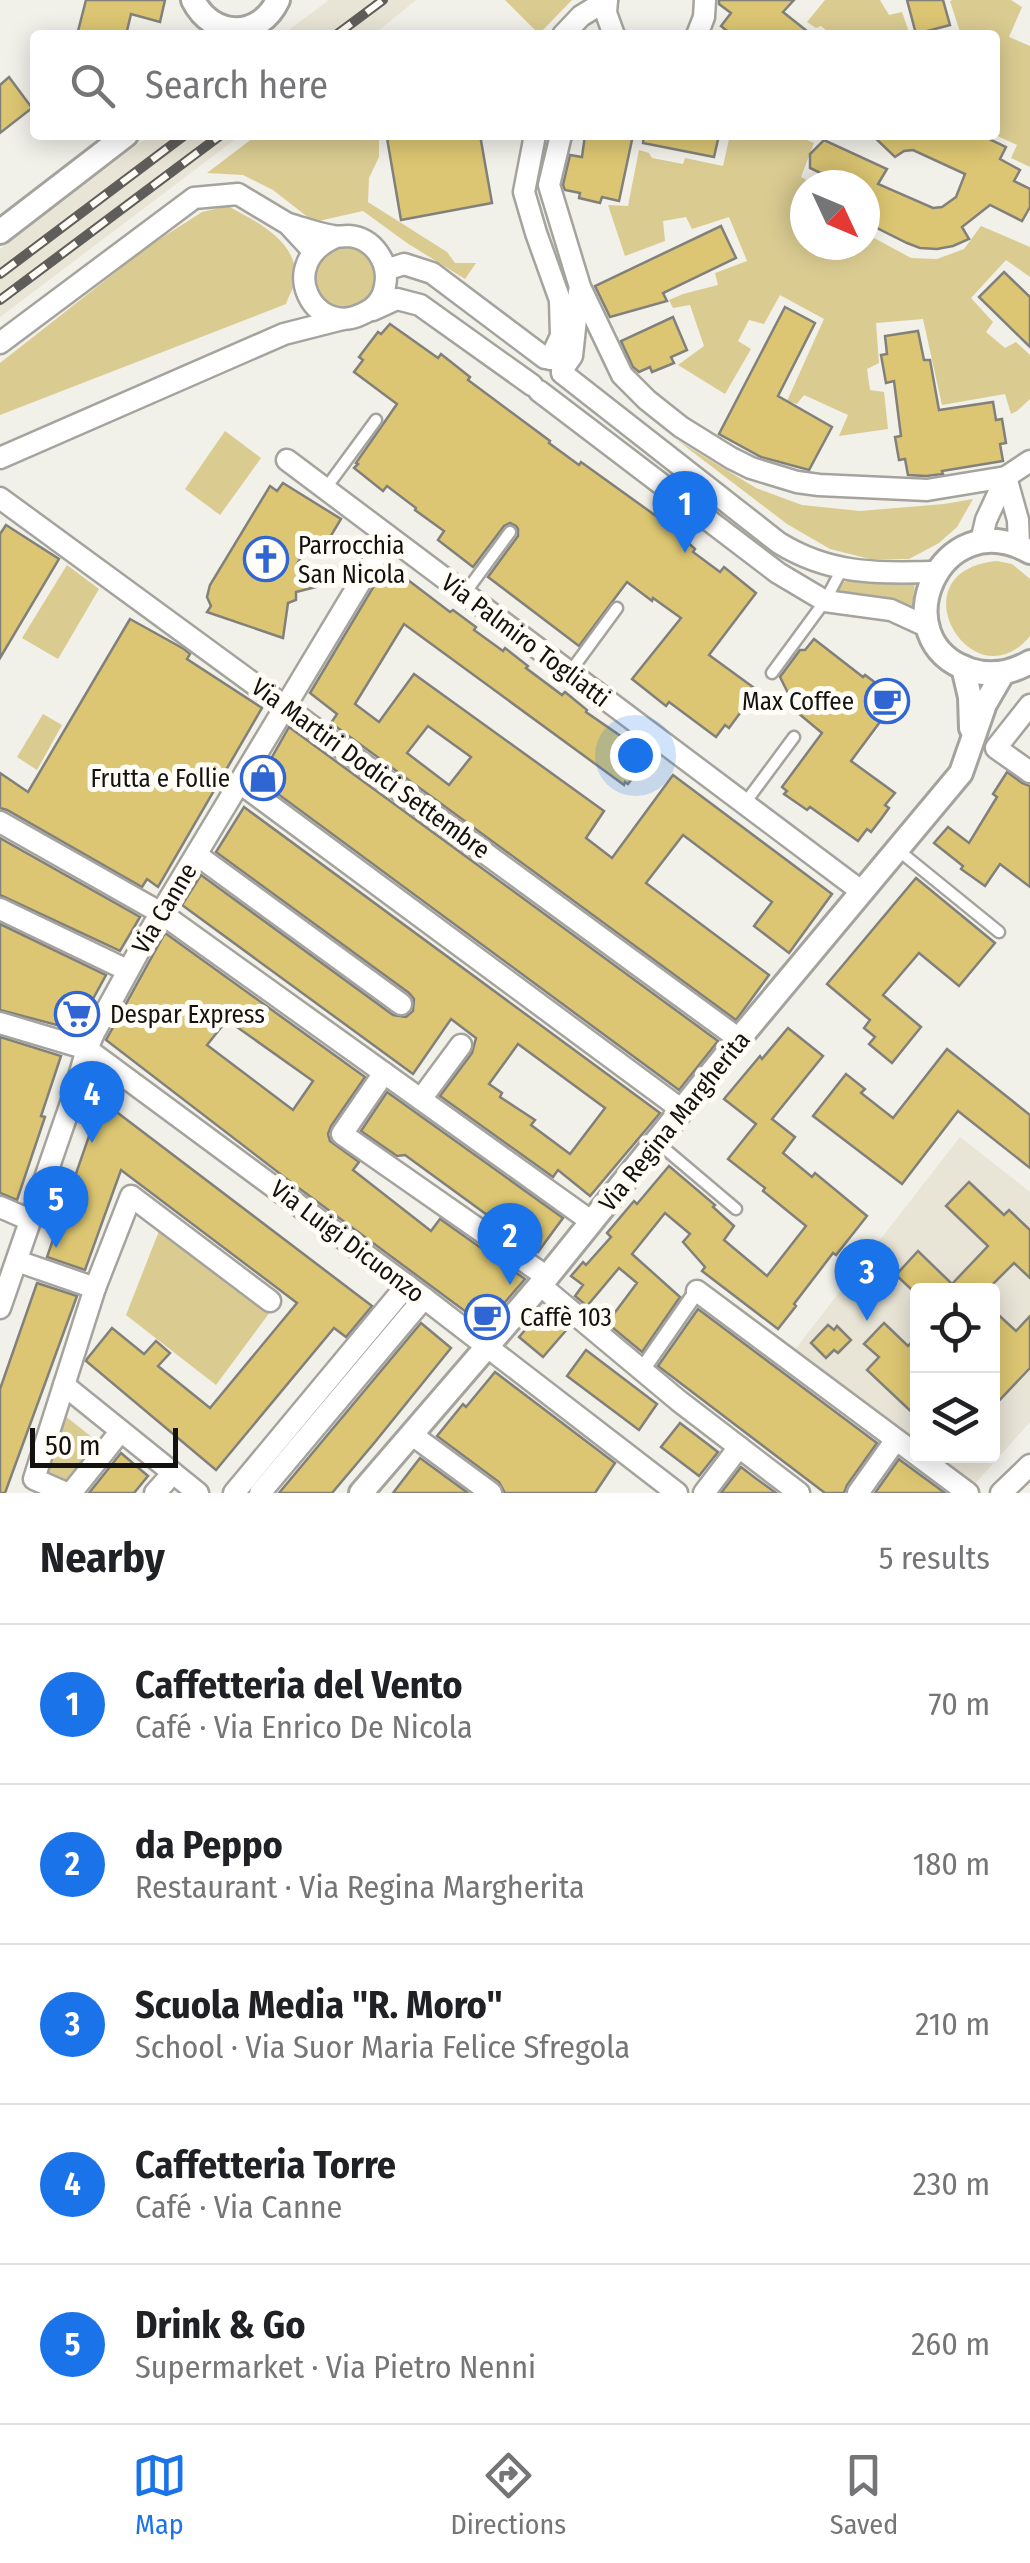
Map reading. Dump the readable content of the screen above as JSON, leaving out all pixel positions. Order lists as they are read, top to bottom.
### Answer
{
  "streets": {
    "street": [
      "Via Palmiro Togliatti",
      "Via Martiri Dodici Settembre",
      "Via Canne",
      "Via Regina Margherita",
      "Via Luigi Dicuonzo"
    ]
  },
  "crossings": [
    ["Via Palmiro Togliatti", "Via Canne"],
    ["Via Palmiro Togliatti", "Via Regina Margherita"],
    ["Via Martiri Dodici Settembre", "Via Canne"],
    ["Via Martiri Dodici Settembre", "Via Regina Margherita"],
    ["Via Canne", "Via Luigi Dicuonzo"],
    ["Via Regina Margherita", "Via Luigi Dicuonzo"]
  ],
  "places": {
    "church": ["Parrocchia San Nicola"],
    "cafe": ["Max Coffee", "Caffè 103"],
    "shop": ["Frutta e Follie"],
    "supermarket": ["Despar Express"]
  },
  "scale_bar": "50 m",
  "north": "bottom right",
  "page": {
    "search": "Search here",
    "pins": [
      "1",
      "4",
      "5",
      "2",
      "3"
    ],
    "scale": "50 m",
    "heading": ["Nearby", "5 results"],
    "list": [
      {
        "mark": "1",
        "name": "Caffetteria del Vento",
        "note": "Café · Via Enrico De Nicola",
        "value": "70 m"
      },
      {
        "mark": "2",
        "name": "da Peppo",
        "note": "Restaurant · Via Regina Margherita",
        "value": "180 m"
      },
      {
        "mark": "3",
        "name": "Scuola Media \"R. Moro\"",
        "note": "School · Via Suor Maria Felice Sfregola",
        "value": "210 m"
      },
      {
        "mark": "4",
        "name": "Caffetteria Torre",
        "note": "Café · Via Canne",
        "value": "230 m"
      },
      {
        "mark": "5",
        "name": "Drink & Go",
        "note": "Supermarket · Via Pietro Nenni",
        "value": "260 m"
      }
    ],
    "nav": ["Map", "Directions", "Saved"]
  }
}
